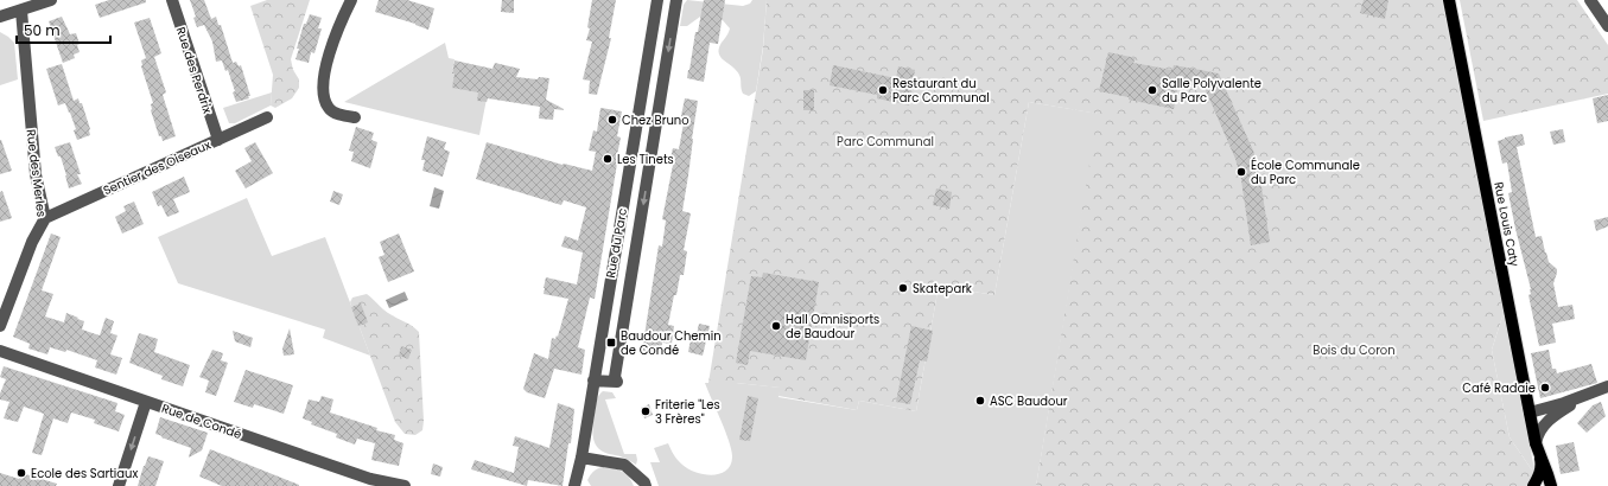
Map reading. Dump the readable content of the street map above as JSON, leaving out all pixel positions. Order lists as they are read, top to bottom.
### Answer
{
  "streets": {
    "main road": ["Rue Louis Caty"],
    "street": [
      "Rue des Perdrix",
      "Sentier des Oiseaux",
      "Rue des Merles",
      "Rue du Parc",
      "Rue de Condé"
    ]
  },
  "crossings": [
    ["Rue des Perdrix", "Sentier des Oiseaux"],
    ["Sentier des Oiseaux", "Rue des Merles"]
  ],
  "parks": ["Parc Communal", "Bois du Coron"],
  "places": {
    "other": [
      "Restaurant du Parc Communal",
      "Salle Polyvalente du Parc",
      "Chez Bruno",
      "Les Tinets",
      "École Communale du Parc",
      "Skatepark",
      "Hall Omnisports de Baudour",
      "Café Radaie",
      "ASC Baudour",
      "Friterie \"Les 3 Frères\"",
      "Ecole des Sartiaux"
    ],
    "transit": ["Baudour Chemin de Condé"]
  },
  "scale_bar": "50 m"
}
